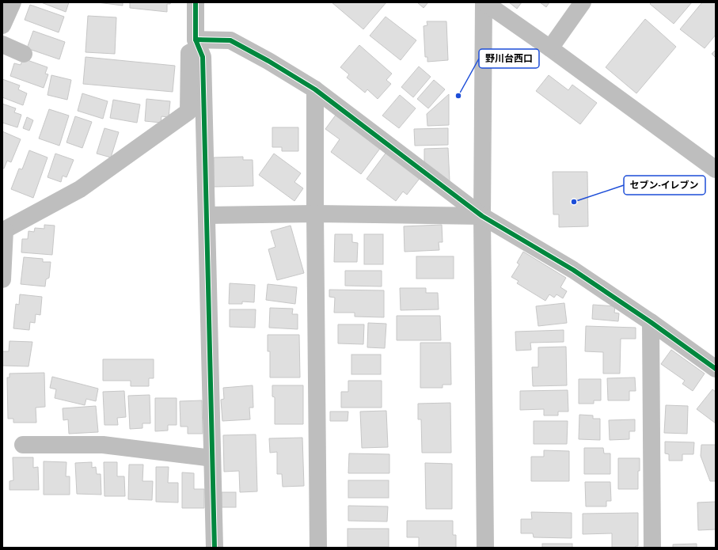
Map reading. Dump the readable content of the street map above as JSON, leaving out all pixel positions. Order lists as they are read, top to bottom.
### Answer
{
  "places": ["野川台西口", "セブン-イレブン"]
}
